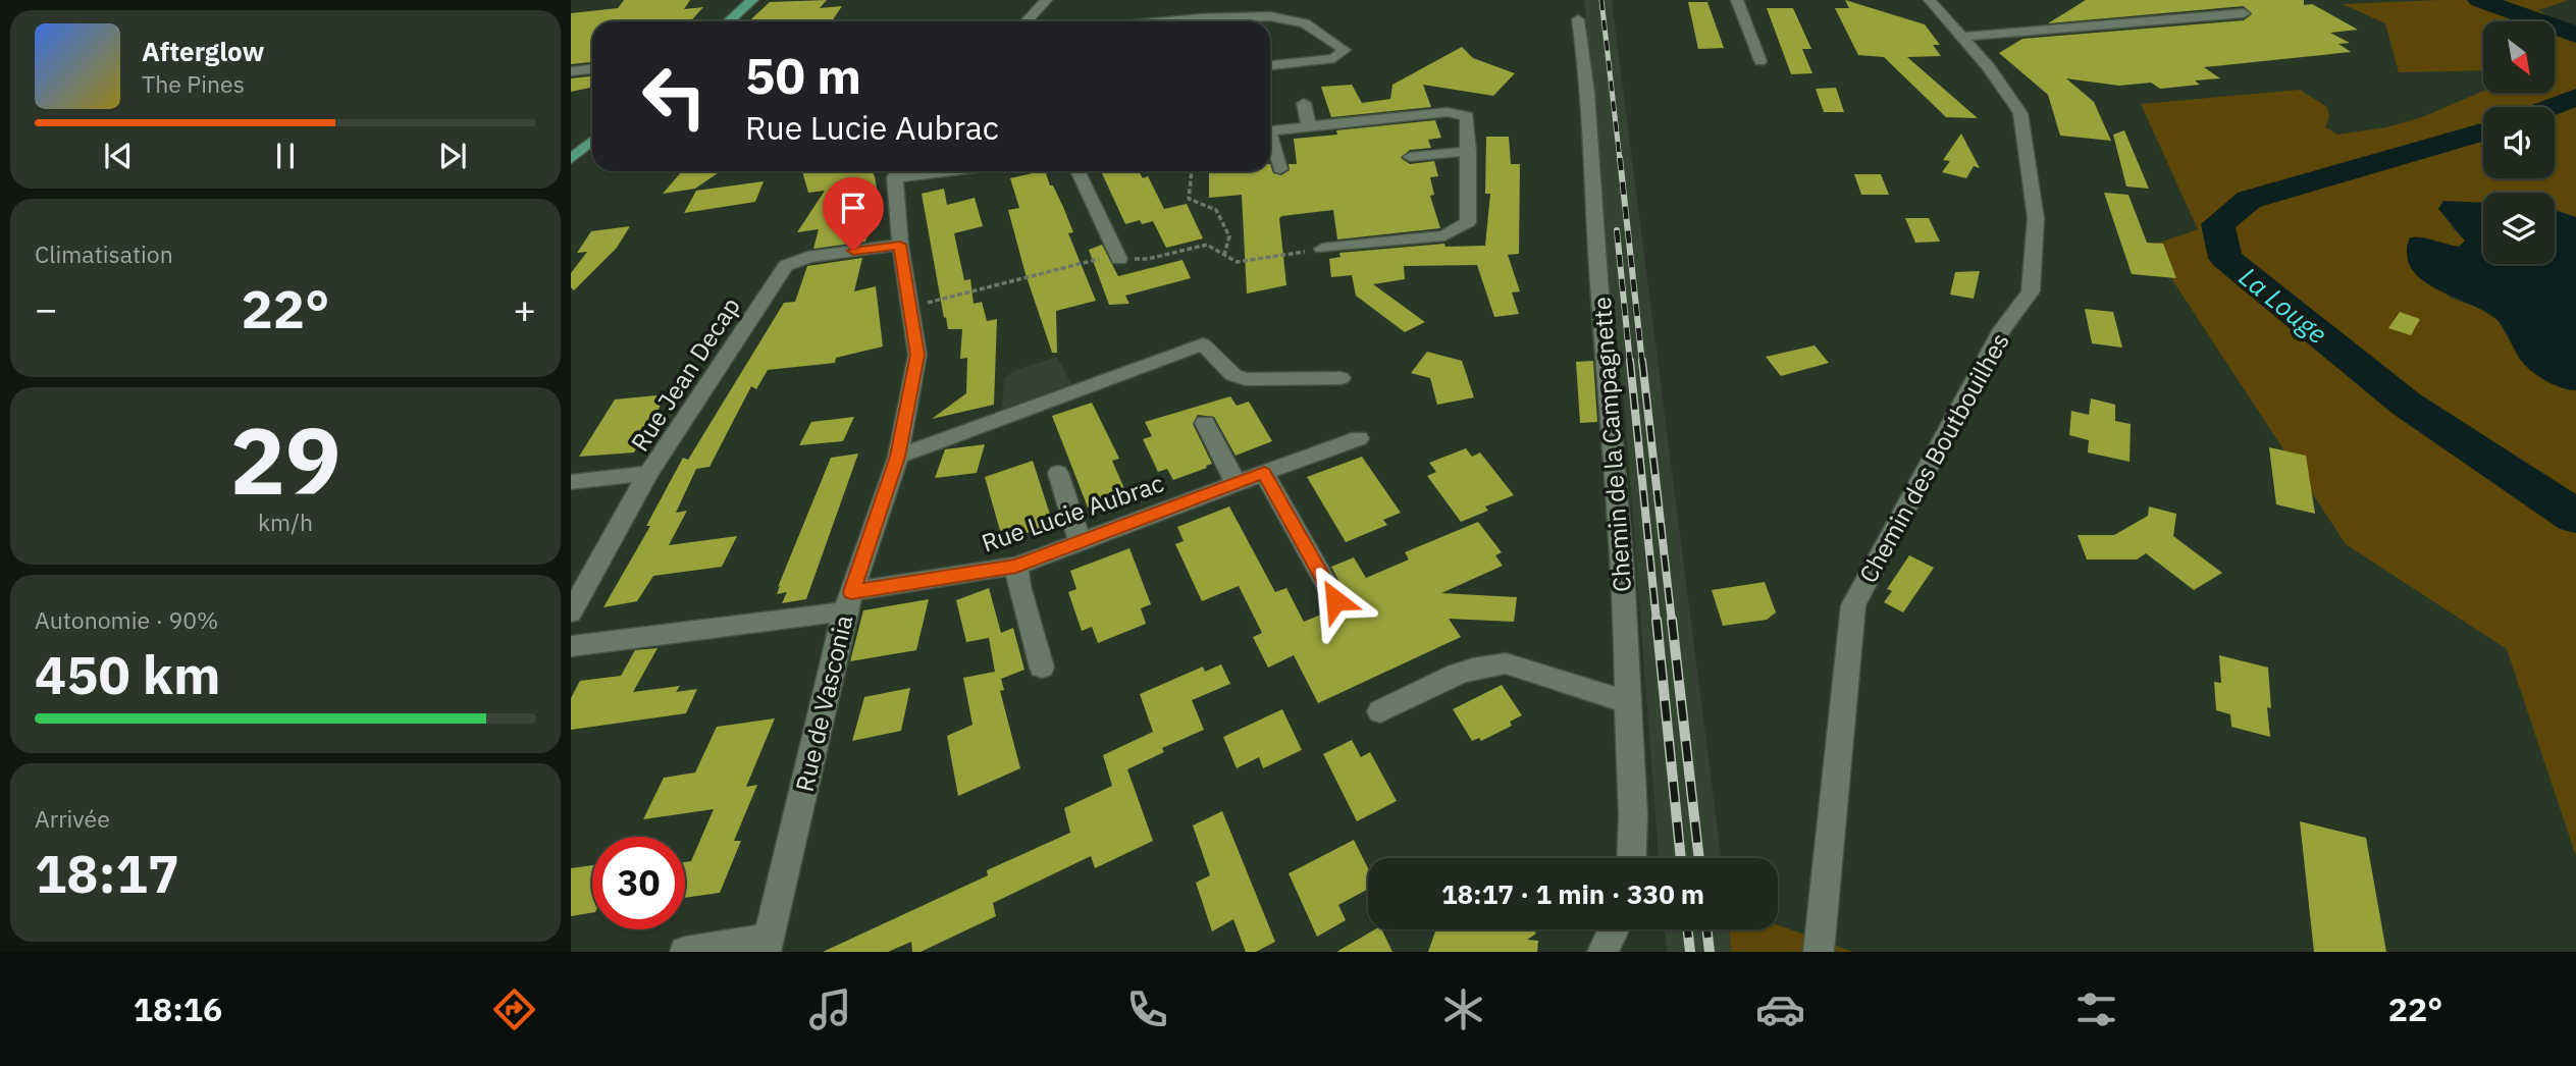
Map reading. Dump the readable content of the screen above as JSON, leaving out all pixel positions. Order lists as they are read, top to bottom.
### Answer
{
  "streets": {
    "street": [
      "Rue Jean Decap",
      "Chemin de la Campagnette",
      "Chemin des Boutbouilhes",
      "Rue Lucie Aubrac",
      "Rue de Vasconia"
    ]
  },
  "crossings": [
    ["Rue Jean Decap", "Rue de Vasconia"],
    ["Rue Lucie Aubrac", "Rue de Vasconia"]
  ],
  "water": ["La Louge"],
  "north": "bottom right",
  "page": {
    "turn": ["50 m", "Rue Lucie Aubrac"],
    "song": ["Afterglow", "The Pines"],
    "tile": [
      "Climatisation",
      ["29", "km/h"],
      ["Autonomie · 90%", "450 km"],
      ["Arrivée", "18:17"]
    ],
    "heat": ["−", "22°", "+"],
    "limit": "30",
    "trip": "18:17 · 1 min · 330 m",
    "tabs": ["18:16", "22°"]
  }
}
